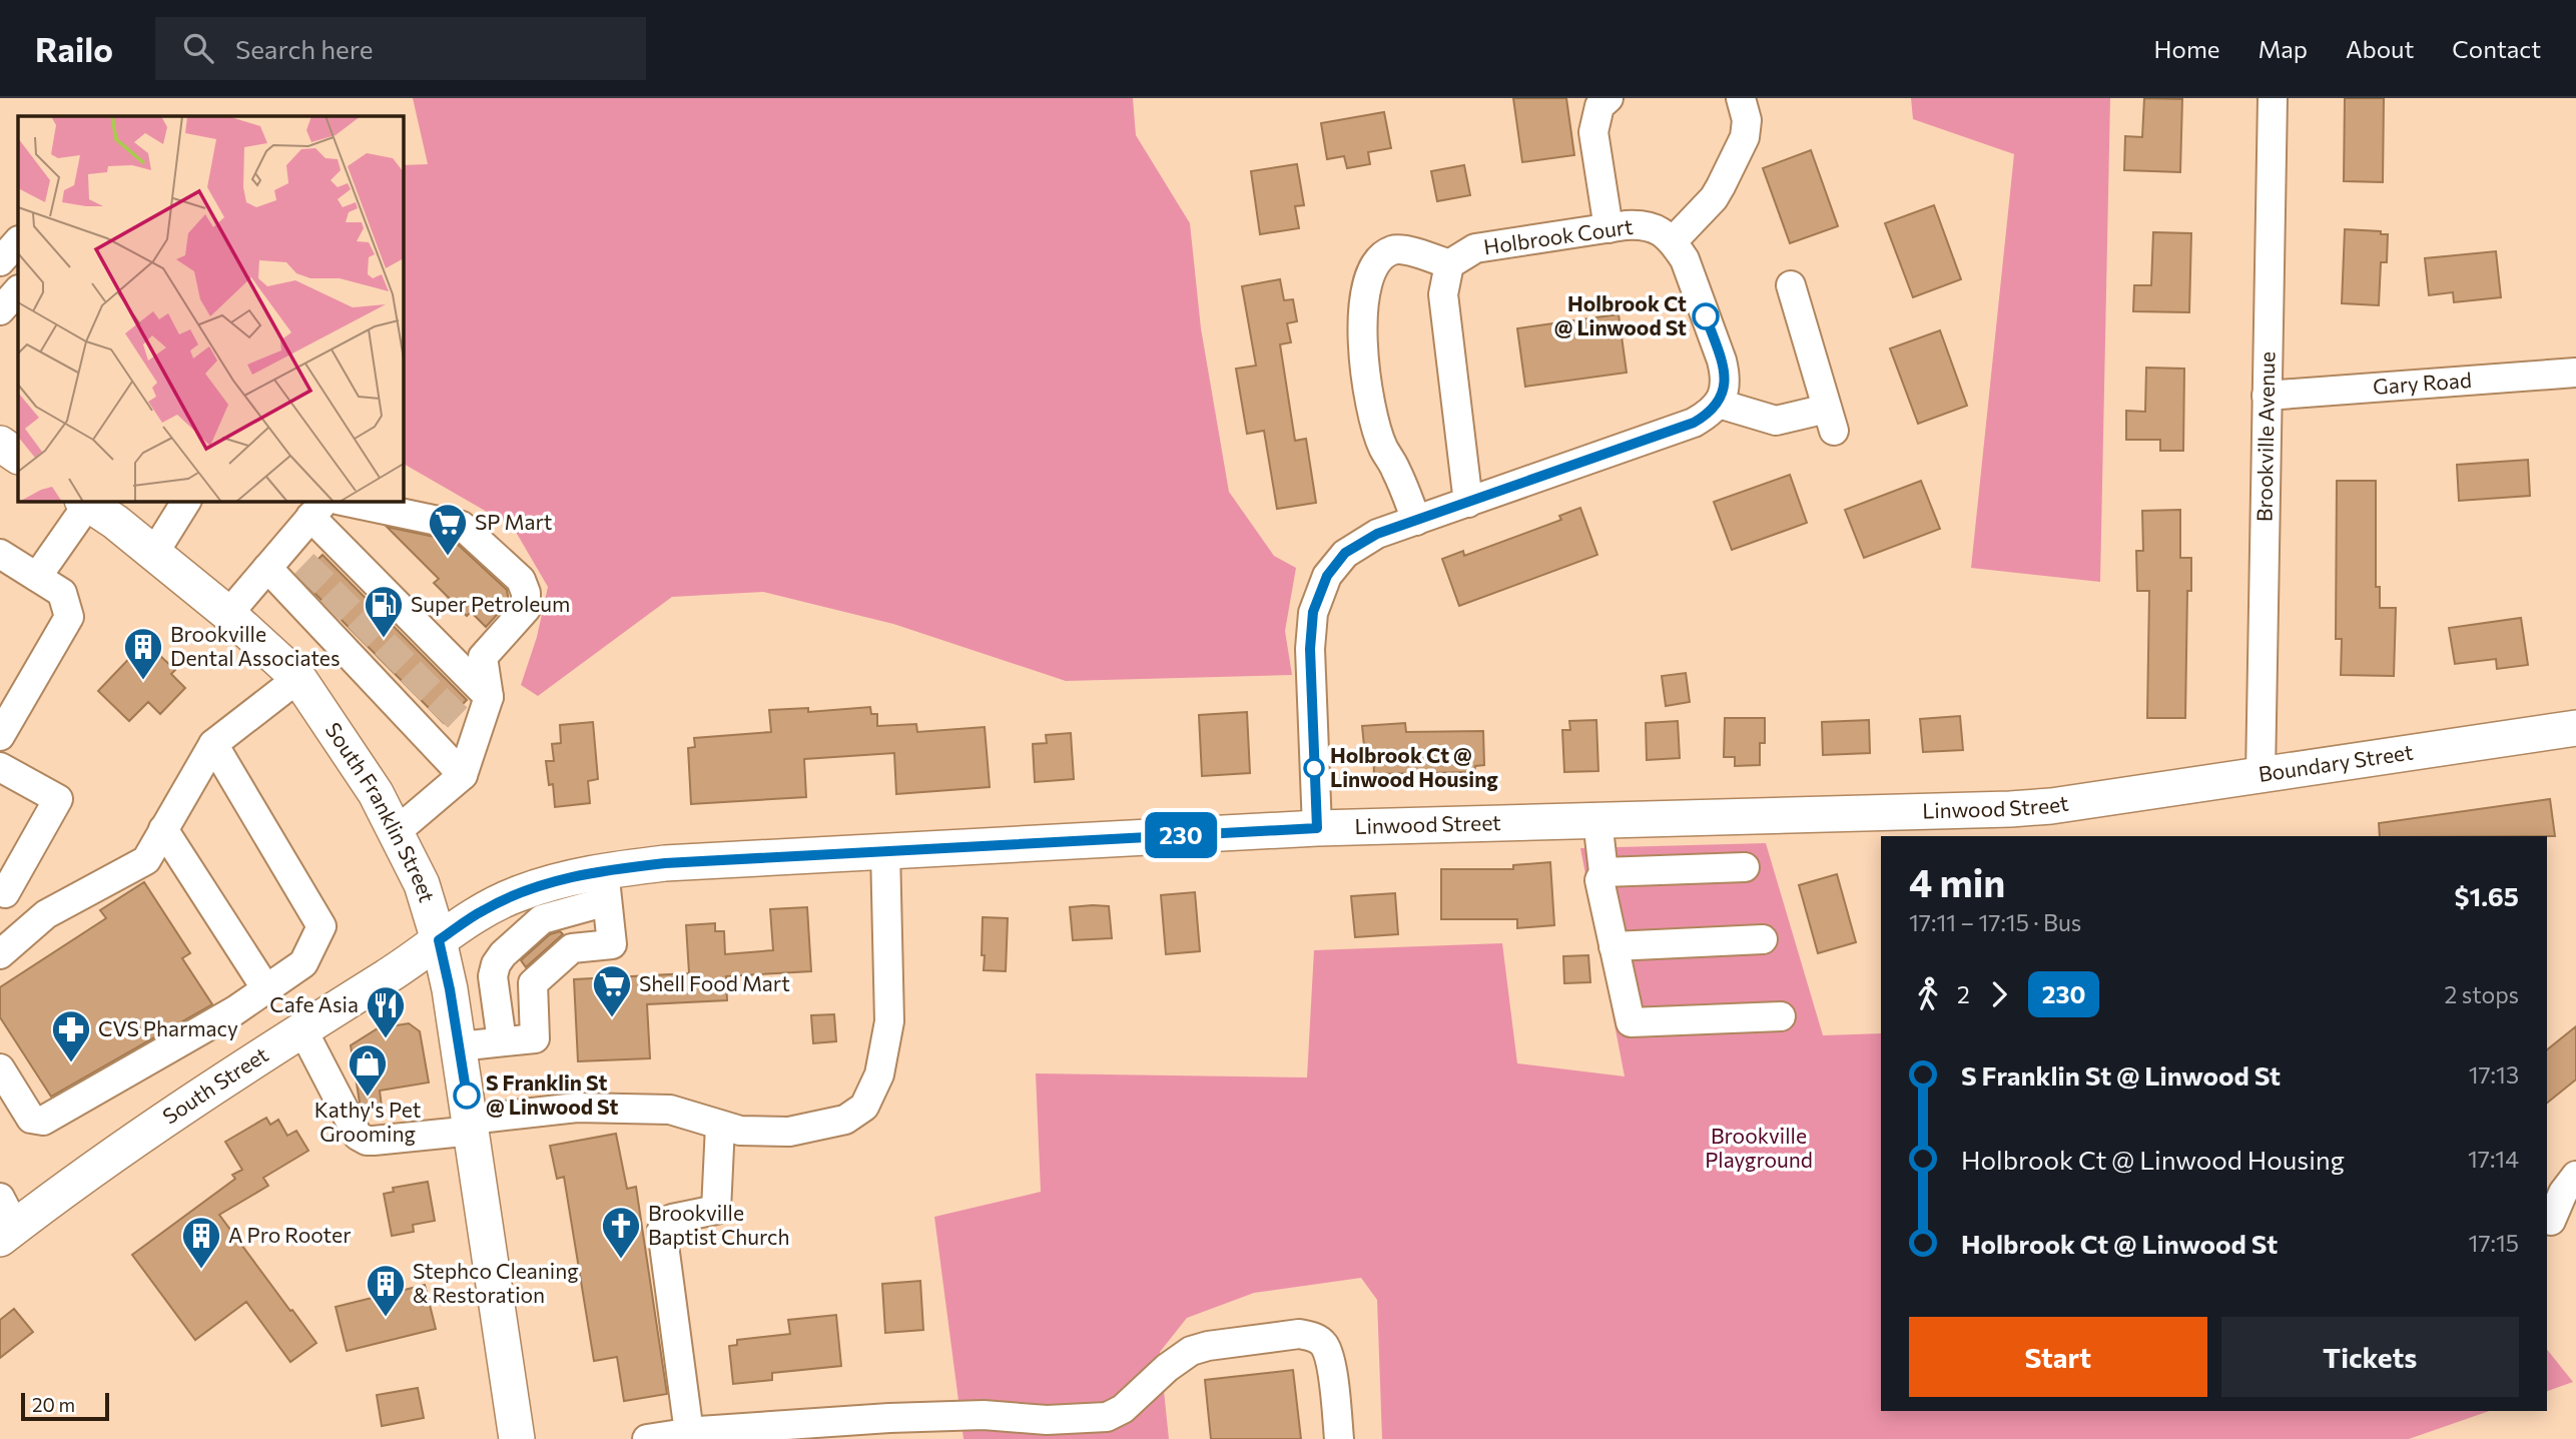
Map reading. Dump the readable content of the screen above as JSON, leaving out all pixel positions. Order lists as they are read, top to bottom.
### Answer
{
  "streets": {
    "main road": [
      "Boundary Street",
      "Linwood Street",
      "South Franklin Street",
      "South Street"
    ],
    "street": ["Holbrook Court", "Gary Road", "Brookville Avenue"]
  },
  "crossings": [
    ["Gary Road", "Brookville Avenue"],
    ["Brookville Avenue", "Boundary Street"],
    ["Boundary Street", "Linwood Street"],
    ["Linwood Street", "South Franklin Street"],
    ["Linwood Street", "South Street"],
    ["South Franklin Street", "South Street"]
  ],
  "parks": ["Brookville Playground"],
  "places": {
    "other": ["Holbrook Ct @ Linwood St", "Holbrook Ct @ Linwood Housing", "S Franklin St @ Linwood St"],
    "supermarket": ["SP Mart", "Shell Food Mart"],
    "fuel station": ["Super Petroleum"],
    "building": ["Brookville Dental Associates", "A Pro Rooter", "Stephco Cleaning & Restoration"],
    "restaurant": ["Cafe Asia"],
    "pharmacy": ["CVS Pharmacy"],
    "shop": ["Kathy's Pet Grooming"],
    "church": ["Brookville Baptist Church"]
  },
  "lines": ["bus line 230"],
  "scale_bar": "20 m",
  "page": {
    "header": "Railo",
    "search": "Search here",
    "nav": [
      "Home",
      "Map",
      "About",
      "Contact"
    ],
    "on_map": "230",
    "heading": ["4 min", "17:11 – 17:15 · Bus", "$1.65"],
    "legs": ["2", "230", "2 stops"],
    "list": [
      {
        "name": "S Franklin St @ Linwood St",
        "value": "17:13"
      },
      {
        "name": "Holbrook Ct @ Linwood Housing",
        "value": "17:14"
      },
      {
        "name": "Holbrook Ct @ Linwood St",
        "value": "17:15"
      }
    ],
    "buttons": ["Start", "Tickets"],
    "scale": "20 m"
  }
}
